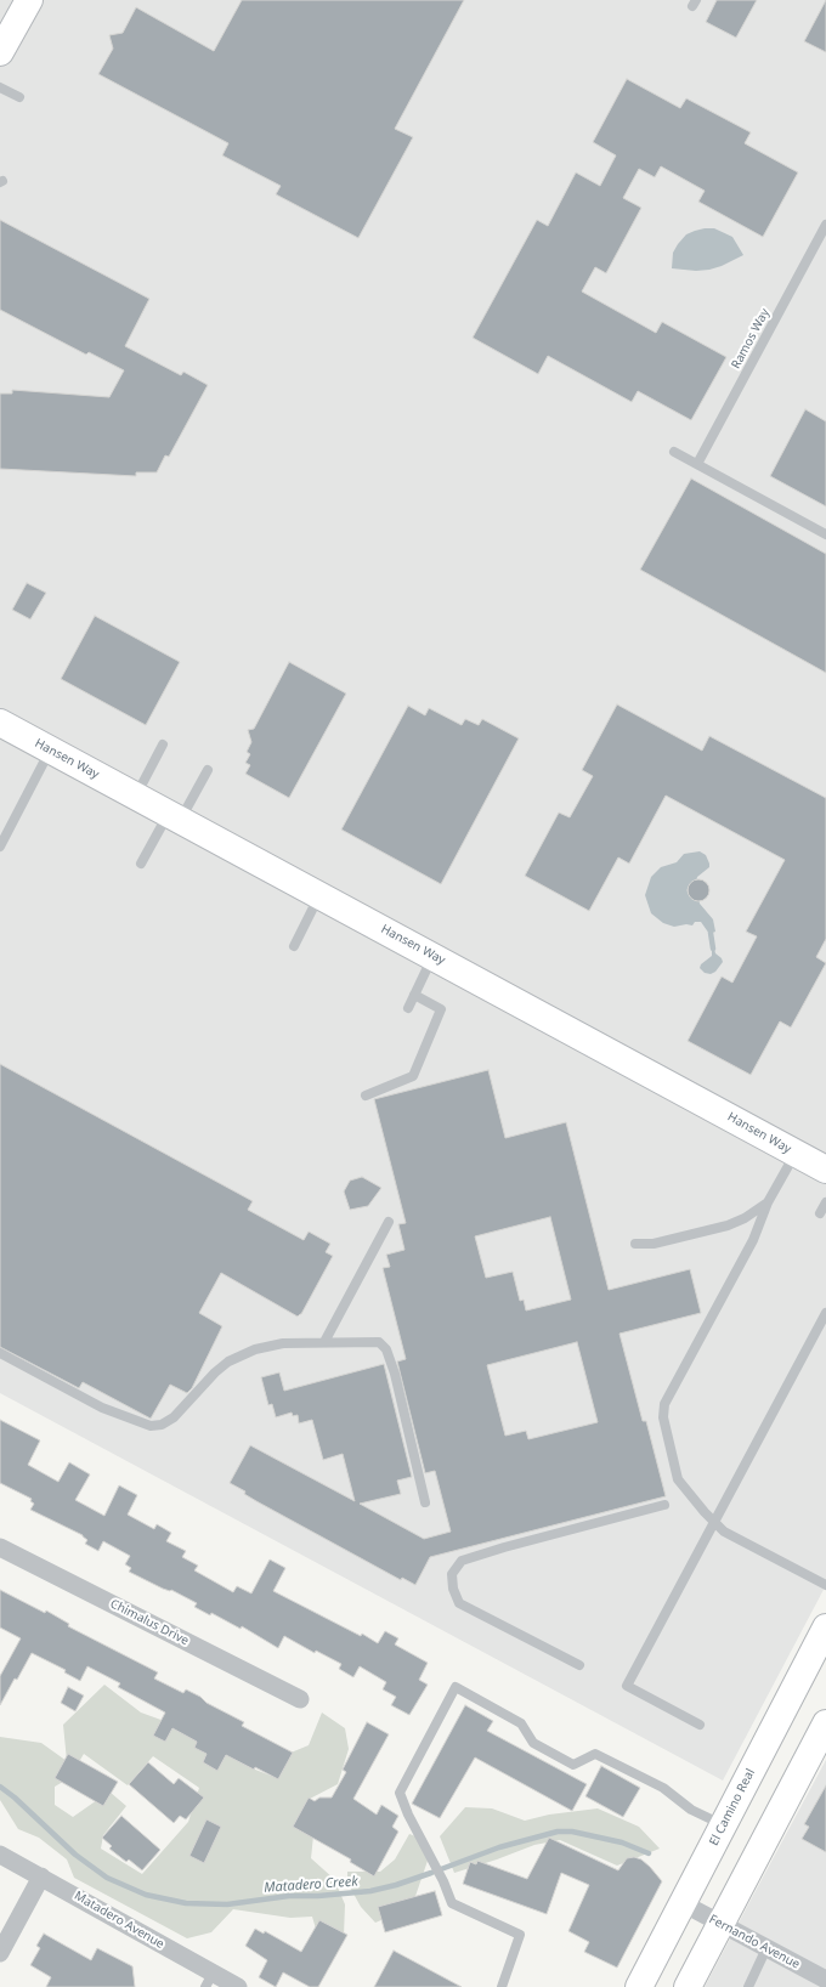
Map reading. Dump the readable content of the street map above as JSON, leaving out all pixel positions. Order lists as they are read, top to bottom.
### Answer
{
  "streets": {
    "street": [
      "Hansen Way",
      "Chimalus Drive",
      "El Camino Real",
      "Matadero Avenue",
      "Fernando Avenue"
    ],
    "lane": ["Ramos Way"]
  },
  "crossings": [
    ["El Camino Real", "Fernando Avenue"]
  ],
  "water": ["Matadero Creek"]
}
